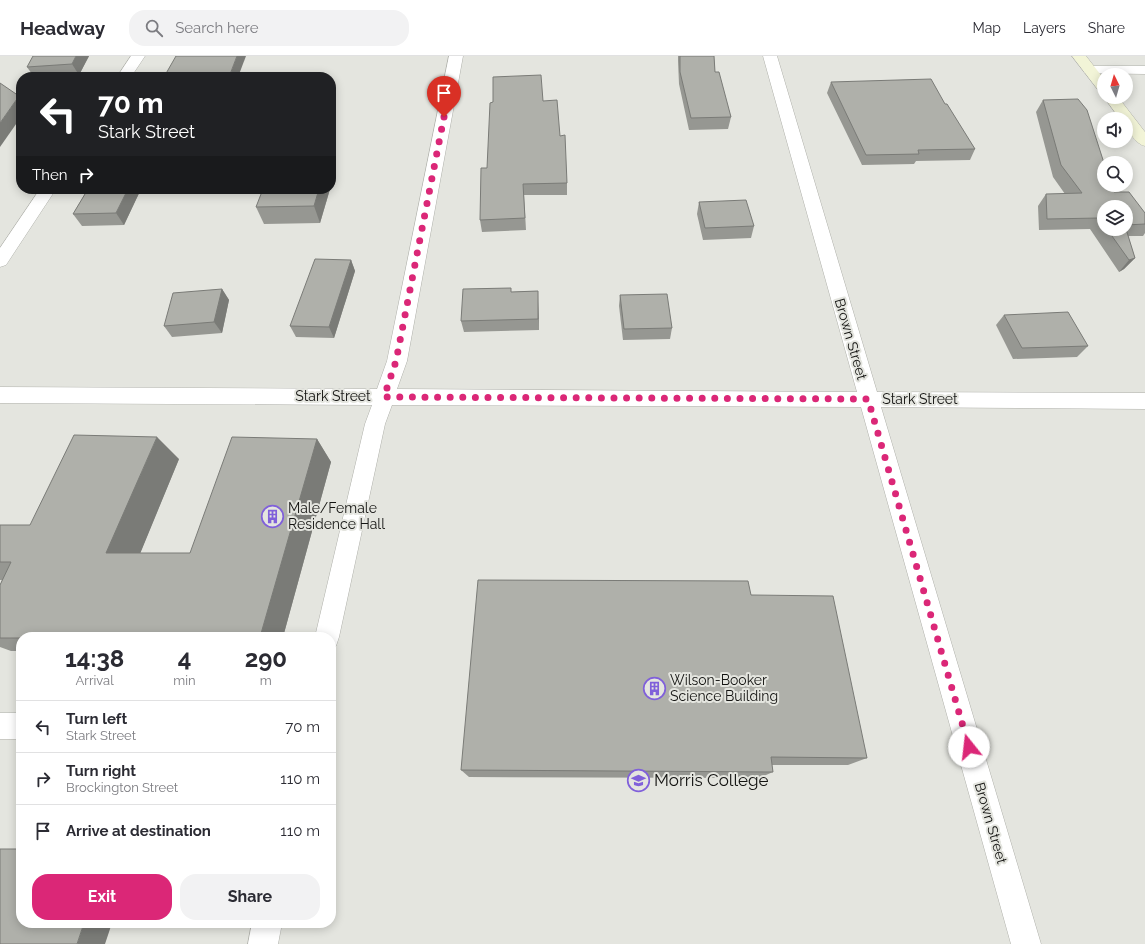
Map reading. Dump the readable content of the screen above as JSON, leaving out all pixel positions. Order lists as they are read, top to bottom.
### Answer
{
  "streets": {
    "street": ["Brown Street", "Stark Street"]
  },
  "crossings": [
    ["Brown Street", "Stark Street"]
  ],
  "places": {
    "building": ["Male/Female Residence Hall", "Wilson-Booker Science Building"],
    "school or university": ["Morris College"]
  },
  "north": "top",
  "page": {
    "header": "Headway",
    "search": "Search here",
    "nav": ["Map", "Layers", "Share"],
    "turn": ["70 m", "Stark Street"],
    "then": "Then",
    "eta": [
      "14:38",
      "Arrival",
      "4",
      "min",
      "290",
      "m"
    ],
    "list": [
      {
        "name": "Turn left",
        "note": "Stark Street",
        "value": "70 m"
      },
      {
        "name": "Turn right",
        "note": "Brockington Street",
        "value": "110 m"
      },
      {
        "name": "Arrive at destination",
        "value": "110 m"
      }
    ],
    "buttons": ["Exit", "Share"]
  }
}
